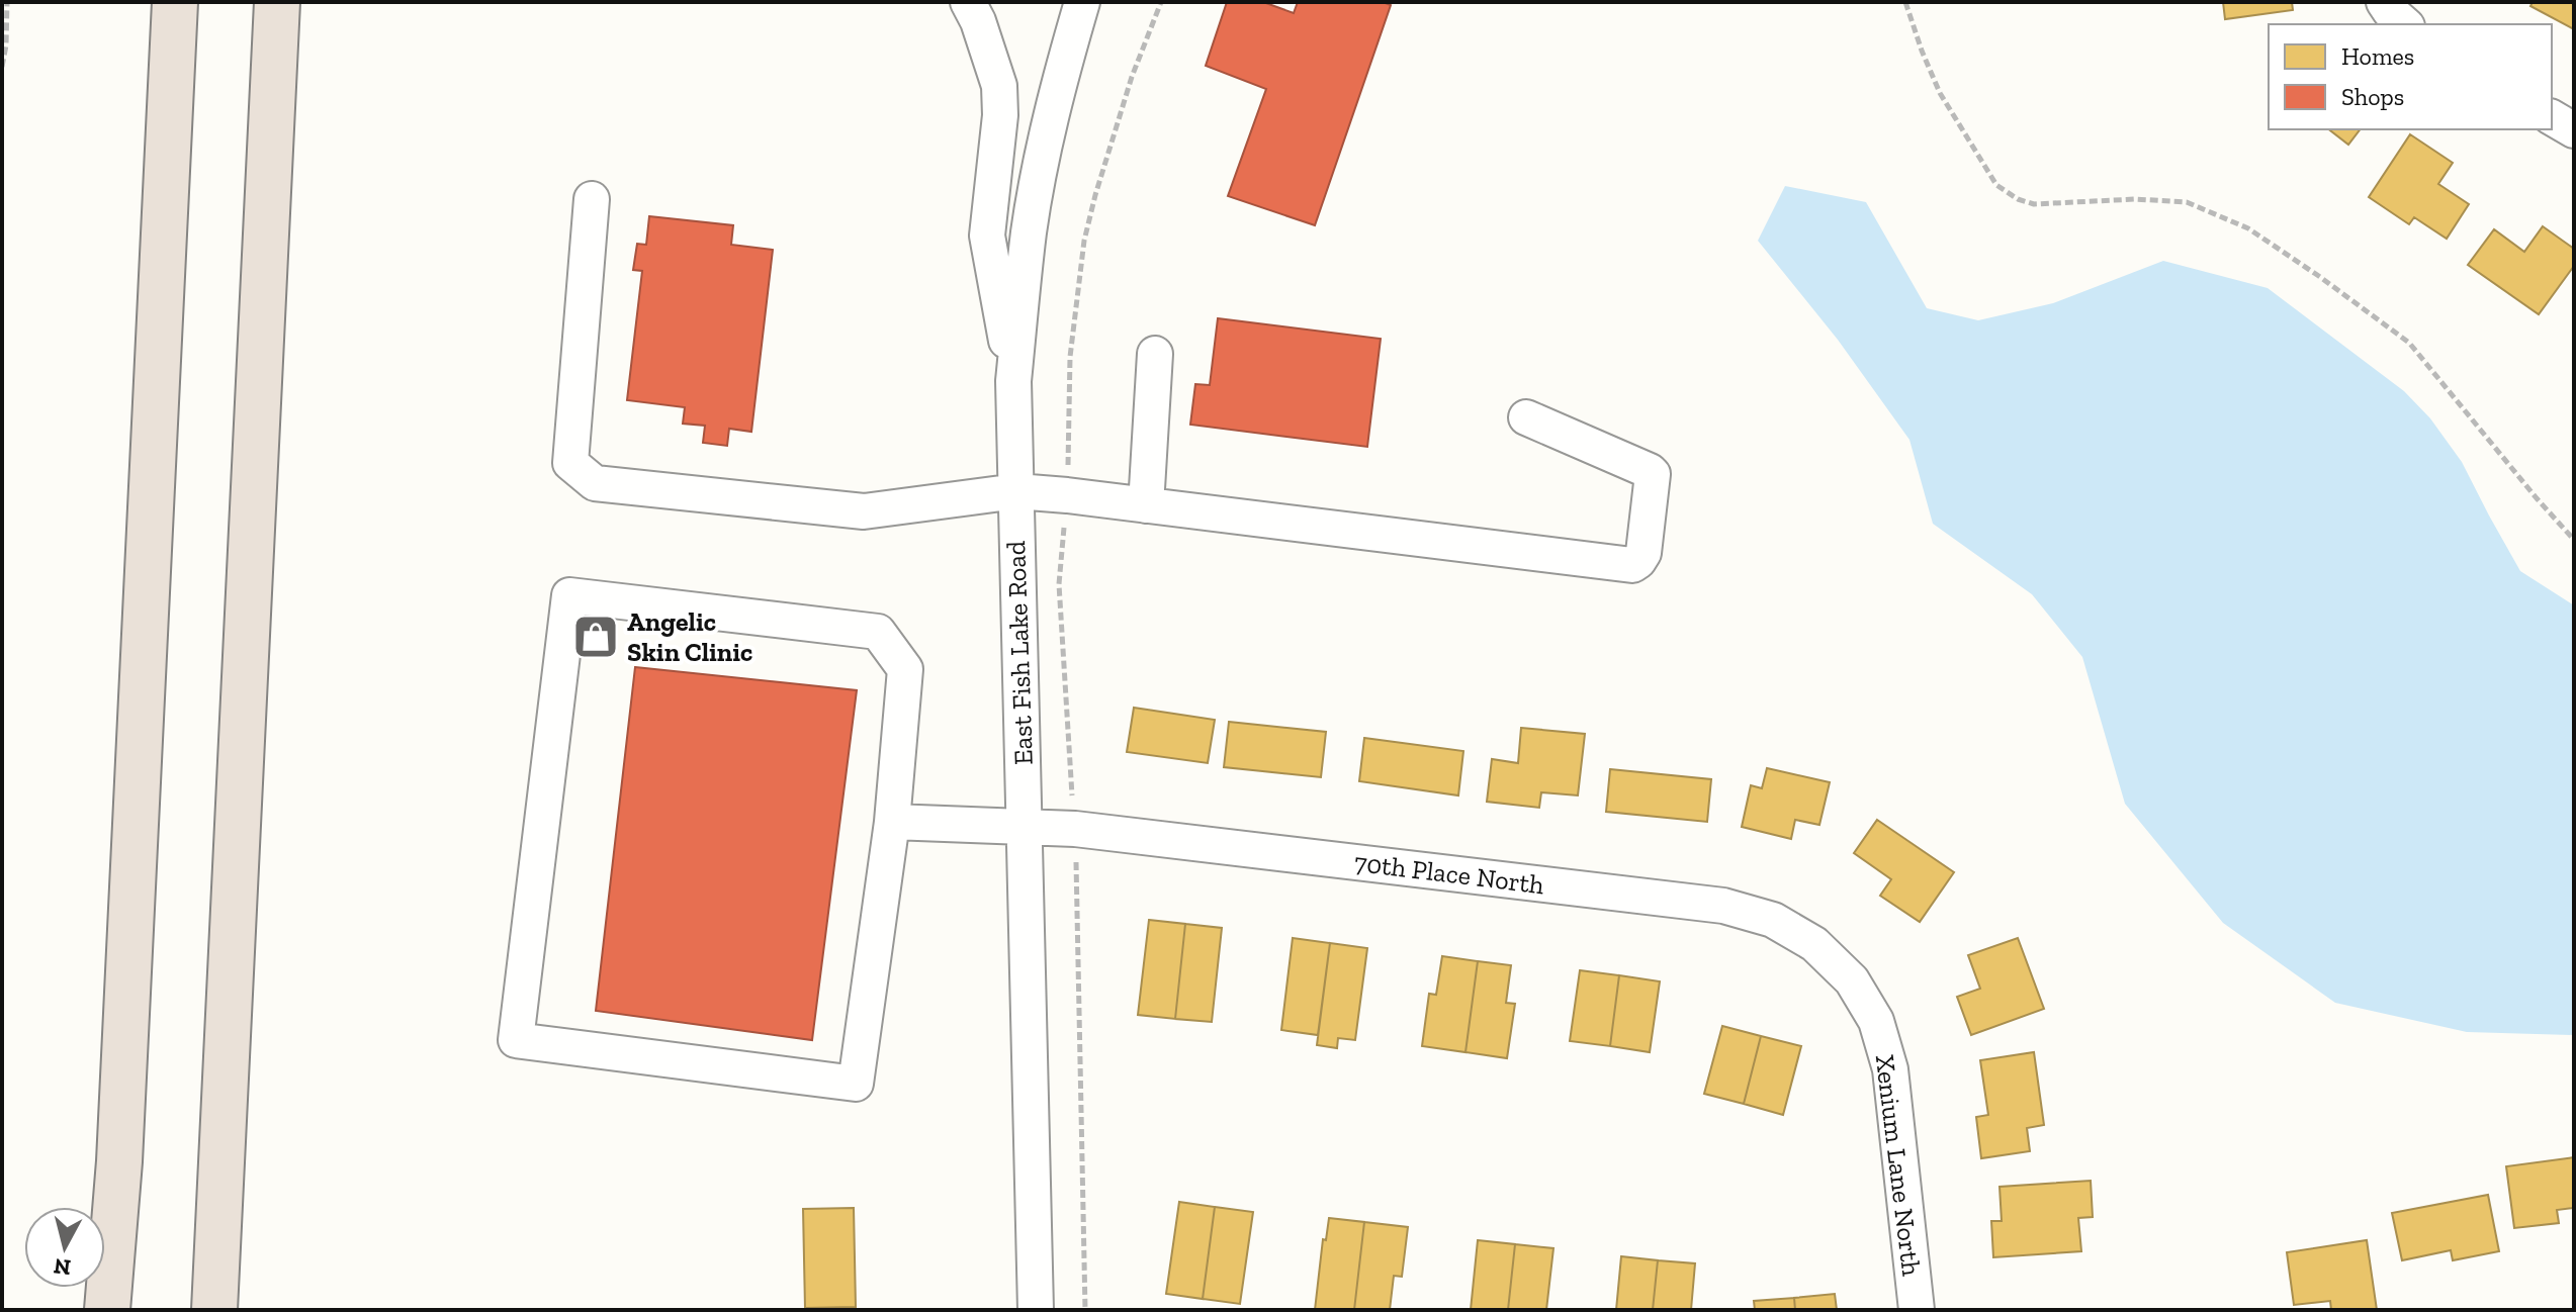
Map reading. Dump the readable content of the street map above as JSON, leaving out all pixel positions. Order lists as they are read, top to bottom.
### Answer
{
  "streets": {
    "street": ["East Fish Lake Road", "70th Place North", "Xenium Lane North"]
  },
  "crossings": [
    ["East Fish Lake Road", "70th Place North"],
    ["70th Place North", "Xenium Lane North"]
  ],
  "places": {
    "shop": ["Angelic Skin Clinic"]
  },
  "legend": ["Homes", "Shops"],
  "north": "bottom"
}
